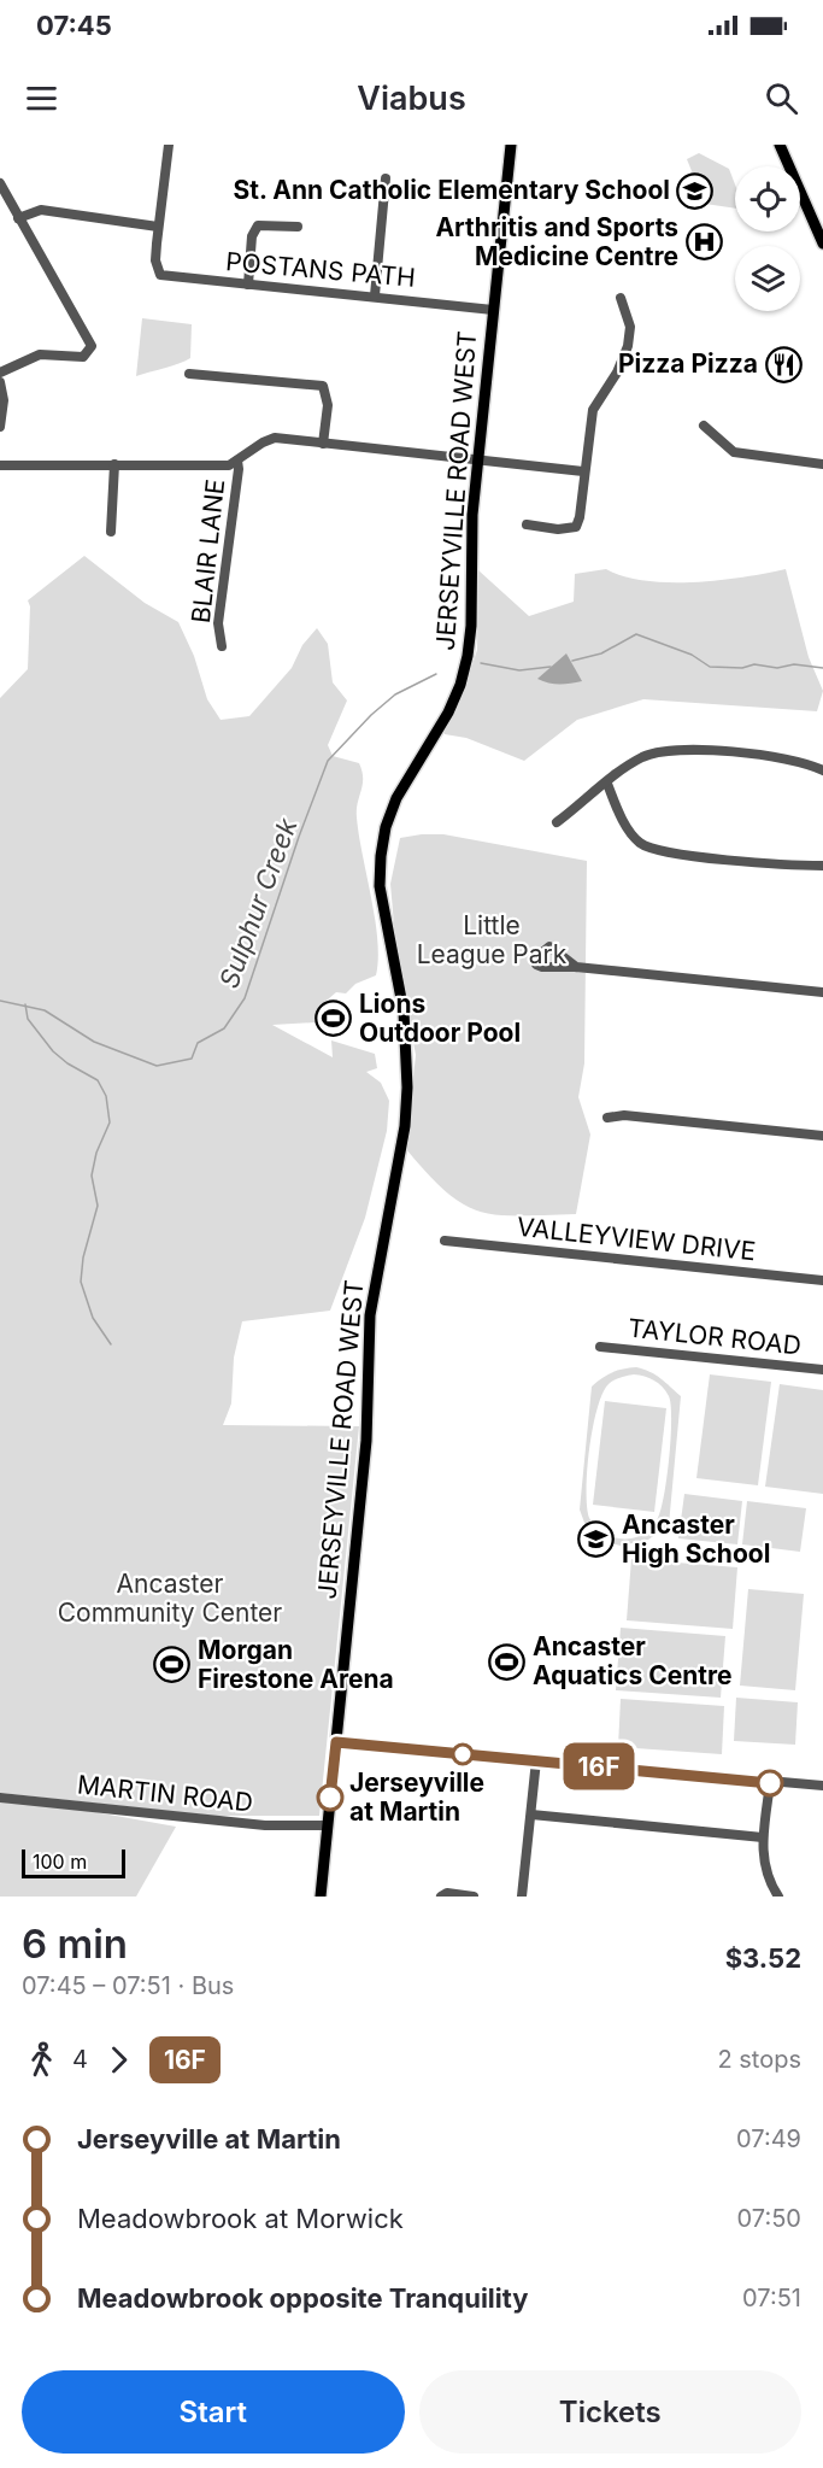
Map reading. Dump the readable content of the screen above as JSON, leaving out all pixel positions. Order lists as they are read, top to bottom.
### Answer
{
  "streets": {
    "main road": ["JERSEYVILLE ROAD WEST"],
    "street": [
      "POSTANS PATH",
      "BLAIR LANE",
      "VALLEYVIEW DRIVE",
      "TAYLOR ROAD",
      "MARTIN ROAD"
    ]
  },
  "crossings": [
    ["POSTANS PATH", "JERSEYVILLE ROAD WEST"],
    ["JERSEYVILLE ROAD WEST", "MARTIN ROAD"]
  ],
  "water": ["Sulphur Creek"],
  "parks": ["Little League Park", "Ancaster Community Center"],
  "places": {
    "school or university": ["St. Ann Catholic Elementary School", "Ancaster High School"],
    "hospital": ["Arthritis and Sports Medicine Centre"],
    "restaurant": ["Pizza Pizza"],
    "sports": ["Lions Outdoor Pool", "Ancaster Aquatics Centre", "Morgan Firestone Arena"],
    "other": ["Jerseyville at Martin"]
  },
  "lines": ["bus line 16F"],
  "scale_bar": "100 m",
  "page": {
    "status": "07:45",
    "header": "Viabus",
    "on_map": "16F",
    "scale": "100 m",
    "heading": ["6 min", "07:45 – 07:51 · Bus", "$3.52"],
    "legs": ["4", "16F", "2 stops"],
    "list": [
      {
        "name": "Jerseyville at Martin",
        "value": "07:49"
      },
      {
        "name": "Meadowbrook at Morwick",
        "value": "07:50"
      },
      {
        "name": "Meadowbrook opposite Tranquility",
        "value": "07:51"
      }
    ],
    "buttons": ["Start", "Tickets"]
  }
}
